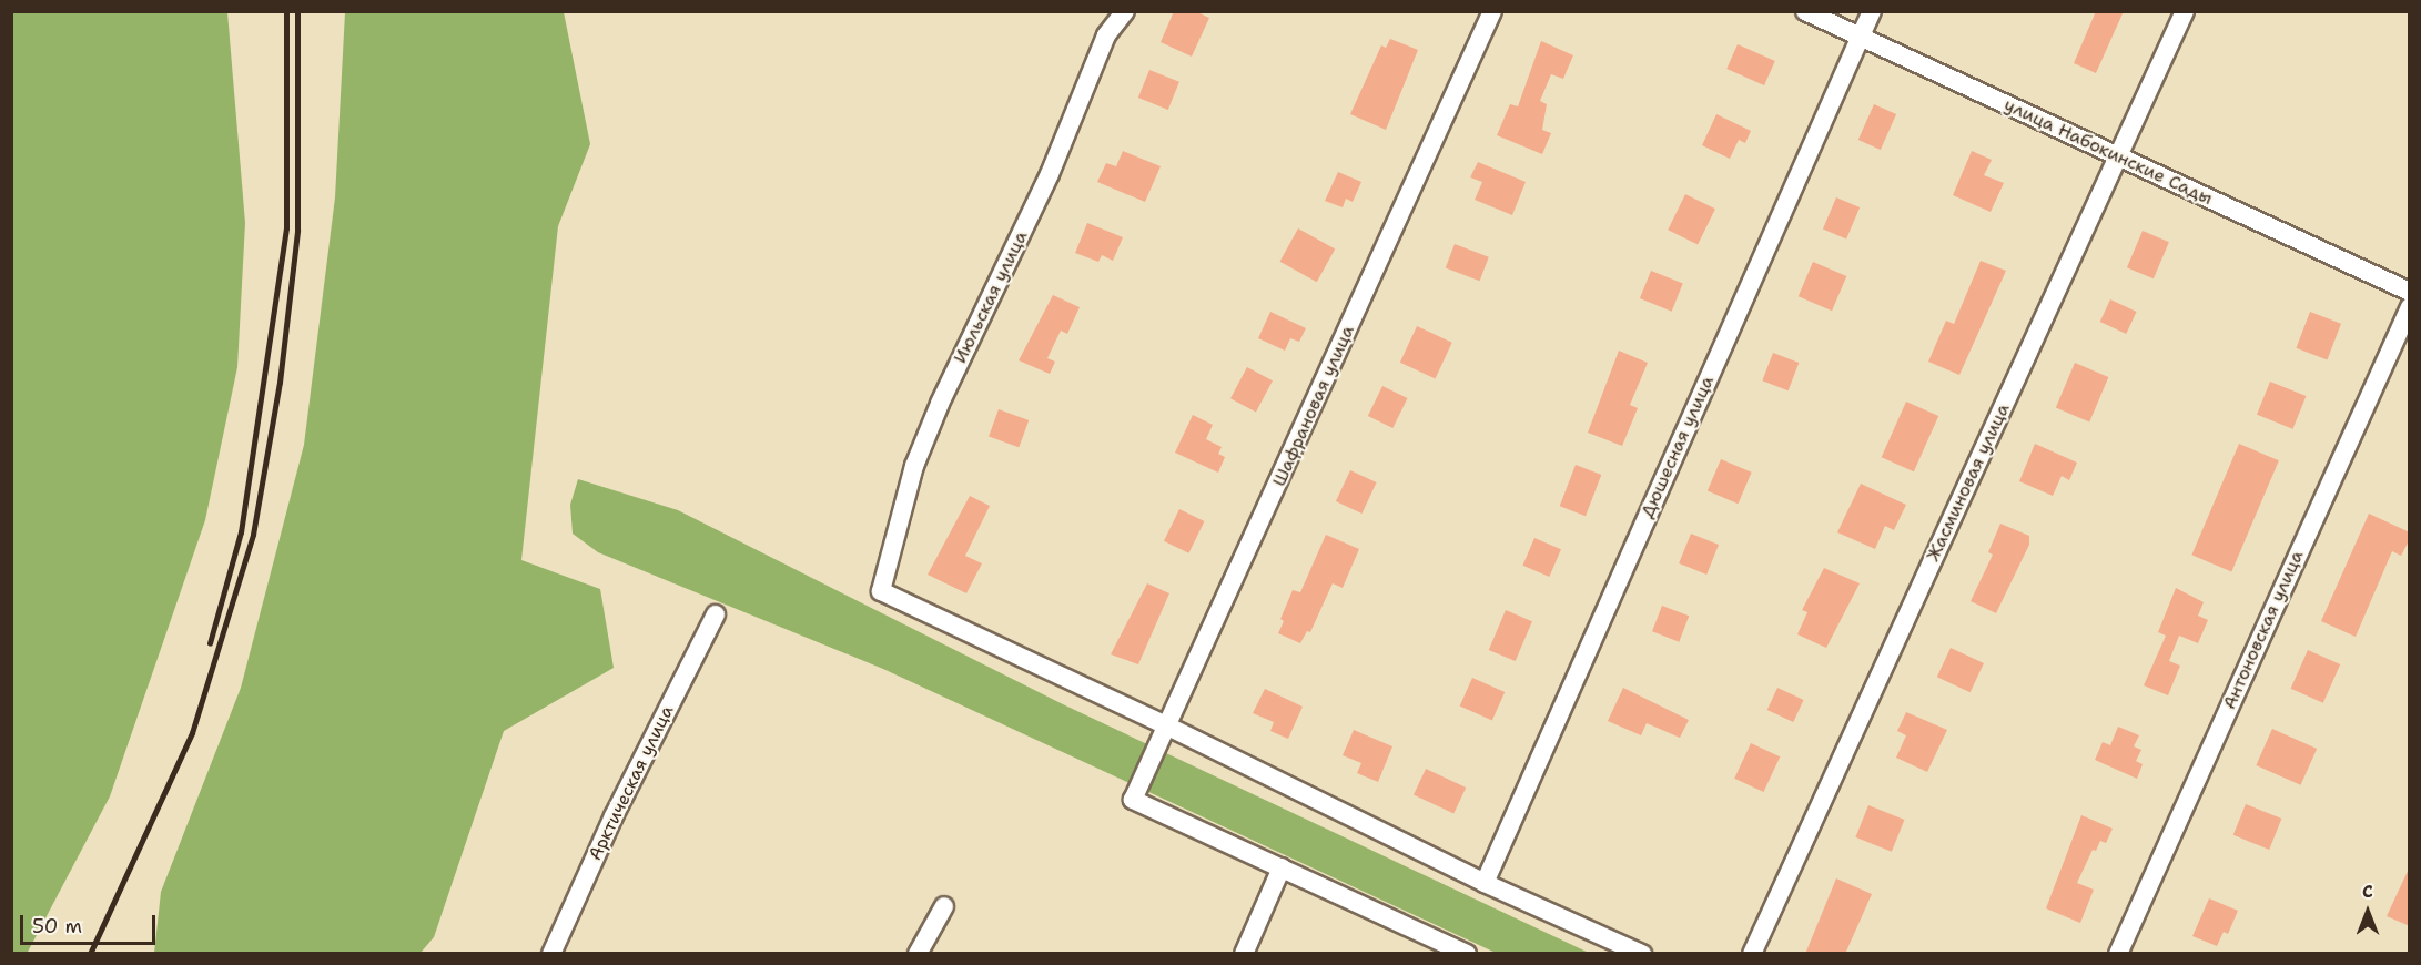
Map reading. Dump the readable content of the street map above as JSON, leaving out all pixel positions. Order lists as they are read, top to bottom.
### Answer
{
  "streets": {
    "street": [
      "улица Набокинские Сады",
      "Июльская улица",
      "Шафрановая улица",
      "Дюшесная улица",
      "Жасминовая улица",
      "Антоновская улица",
      "Арктическая улица"
    ]
  },
  "crossings": [
    ["улица Набокинские Сады", "Дюшесная улица"],
    ["улица Набокинские Сады", "Жасминовая улица"],
    ["Июльская улица", "Шафрановая улица"]
  ],
  "scale_bar": "50 m",
  "north": "top"
}
